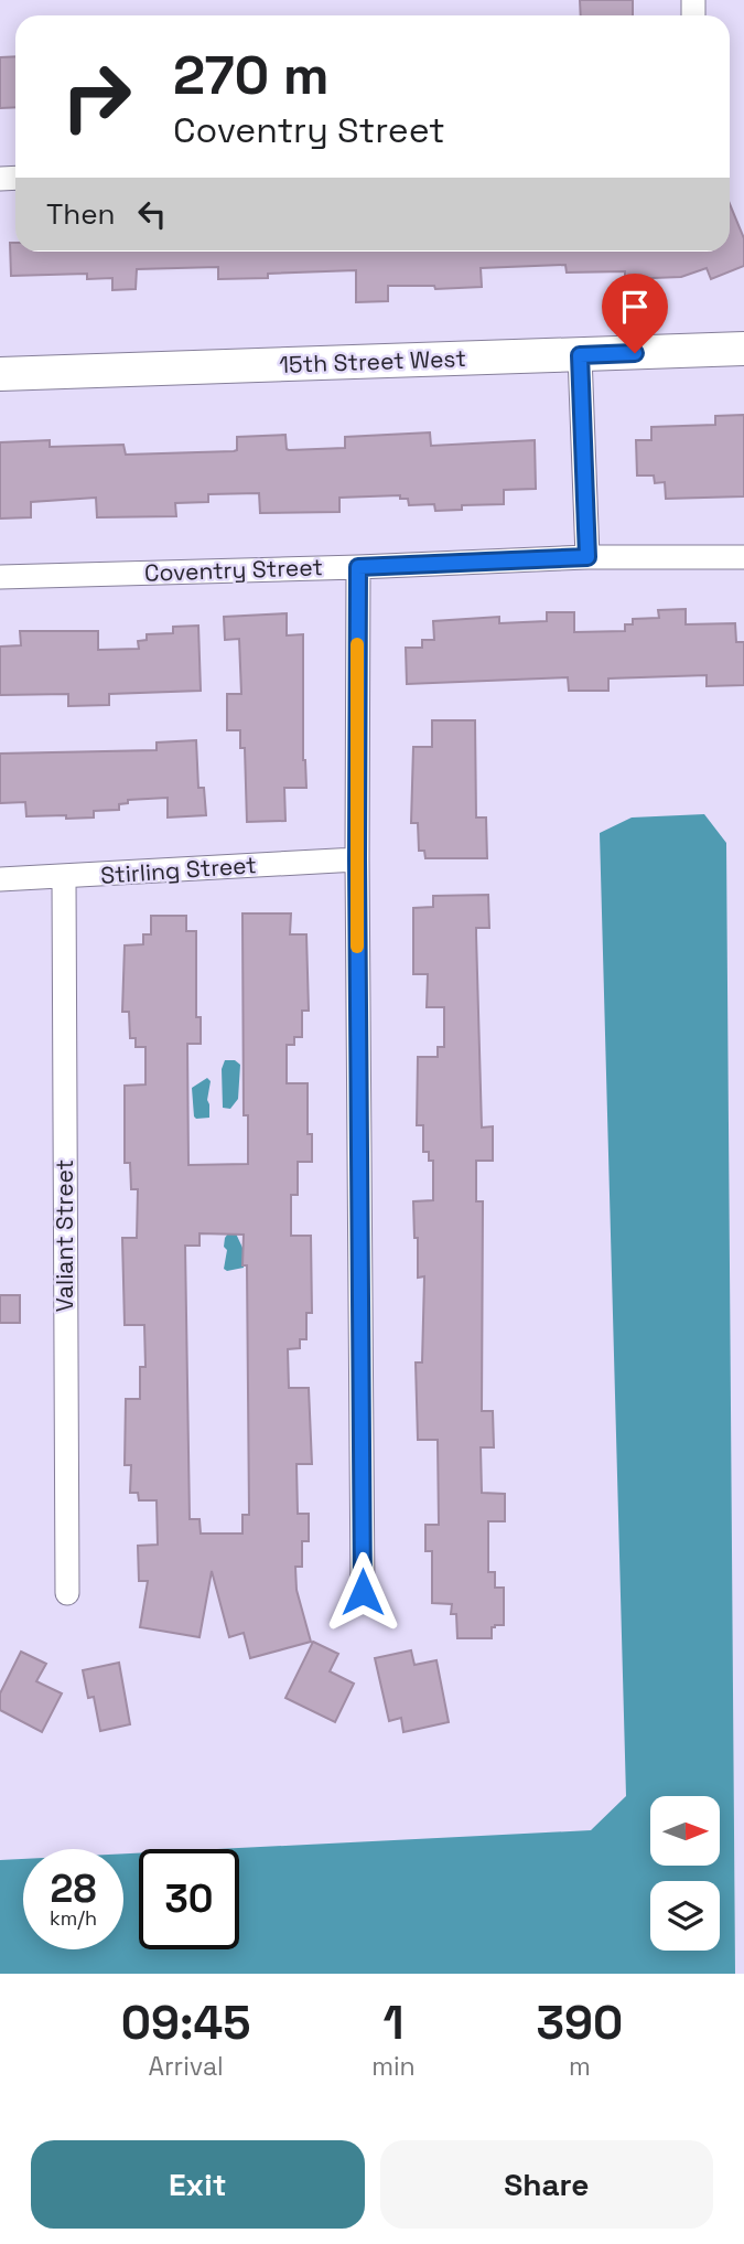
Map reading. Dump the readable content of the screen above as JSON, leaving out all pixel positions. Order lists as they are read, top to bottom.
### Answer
{
  "streets": {
    "street": [
      "15th Street West",
      "Coventry Street",
      "Stirling Street",
      "Valiant Street"
    ]
  },
  "crossings": [
    ["Stirling Street", "Valiant Street"]
  ],
  "north": "right",
  "page": {
    "turn": ["270 m", "Coventry Street"],
    "then": "Then",
    "speed": "28 km/h",
    "limit": "30",
    "eta": [
      "09:45",
      "Arrival",
      "1",
      "min",
      "390",
      "m"
    ],
    "buttons": ["Exit", "Share"]
  }
}
